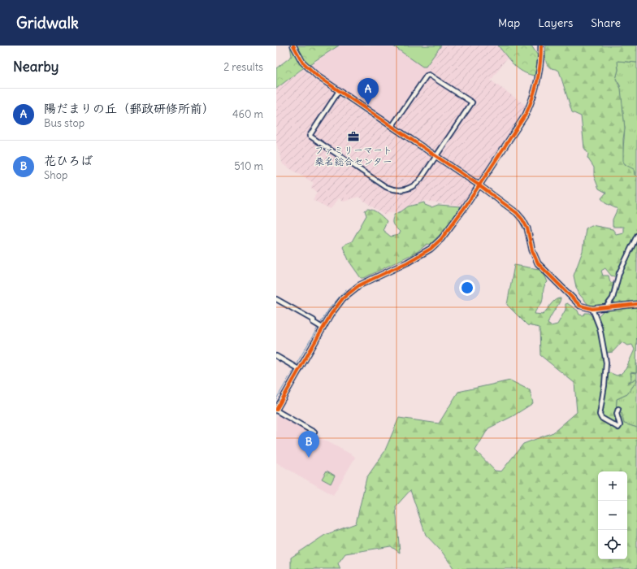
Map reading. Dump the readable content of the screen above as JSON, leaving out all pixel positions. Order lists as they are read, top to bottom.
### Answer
{
  "places": {
    "office": ["ファミリーマート 桑名総合センター"]
  },
  "page": {
    "header": "Gridwalk",
    "nav": ["Map", "Layers", "Share"],
    "heading": ["Nearby", "2 results"],
    "pins": ["A", "B"],
    "list": [
      {
        "mark": "A",
        "name": "陽だまりの丘（郵政研修所前）",
        "note": "Bus stop",
        "value": "460 m"
      },
      {
        "mark": "B",
        "name": "花ひろば",
        "note": "Shop",
        "value": "510 m"
      }
    ],
    "map_buttons": ["+", "−"]
  }
}
